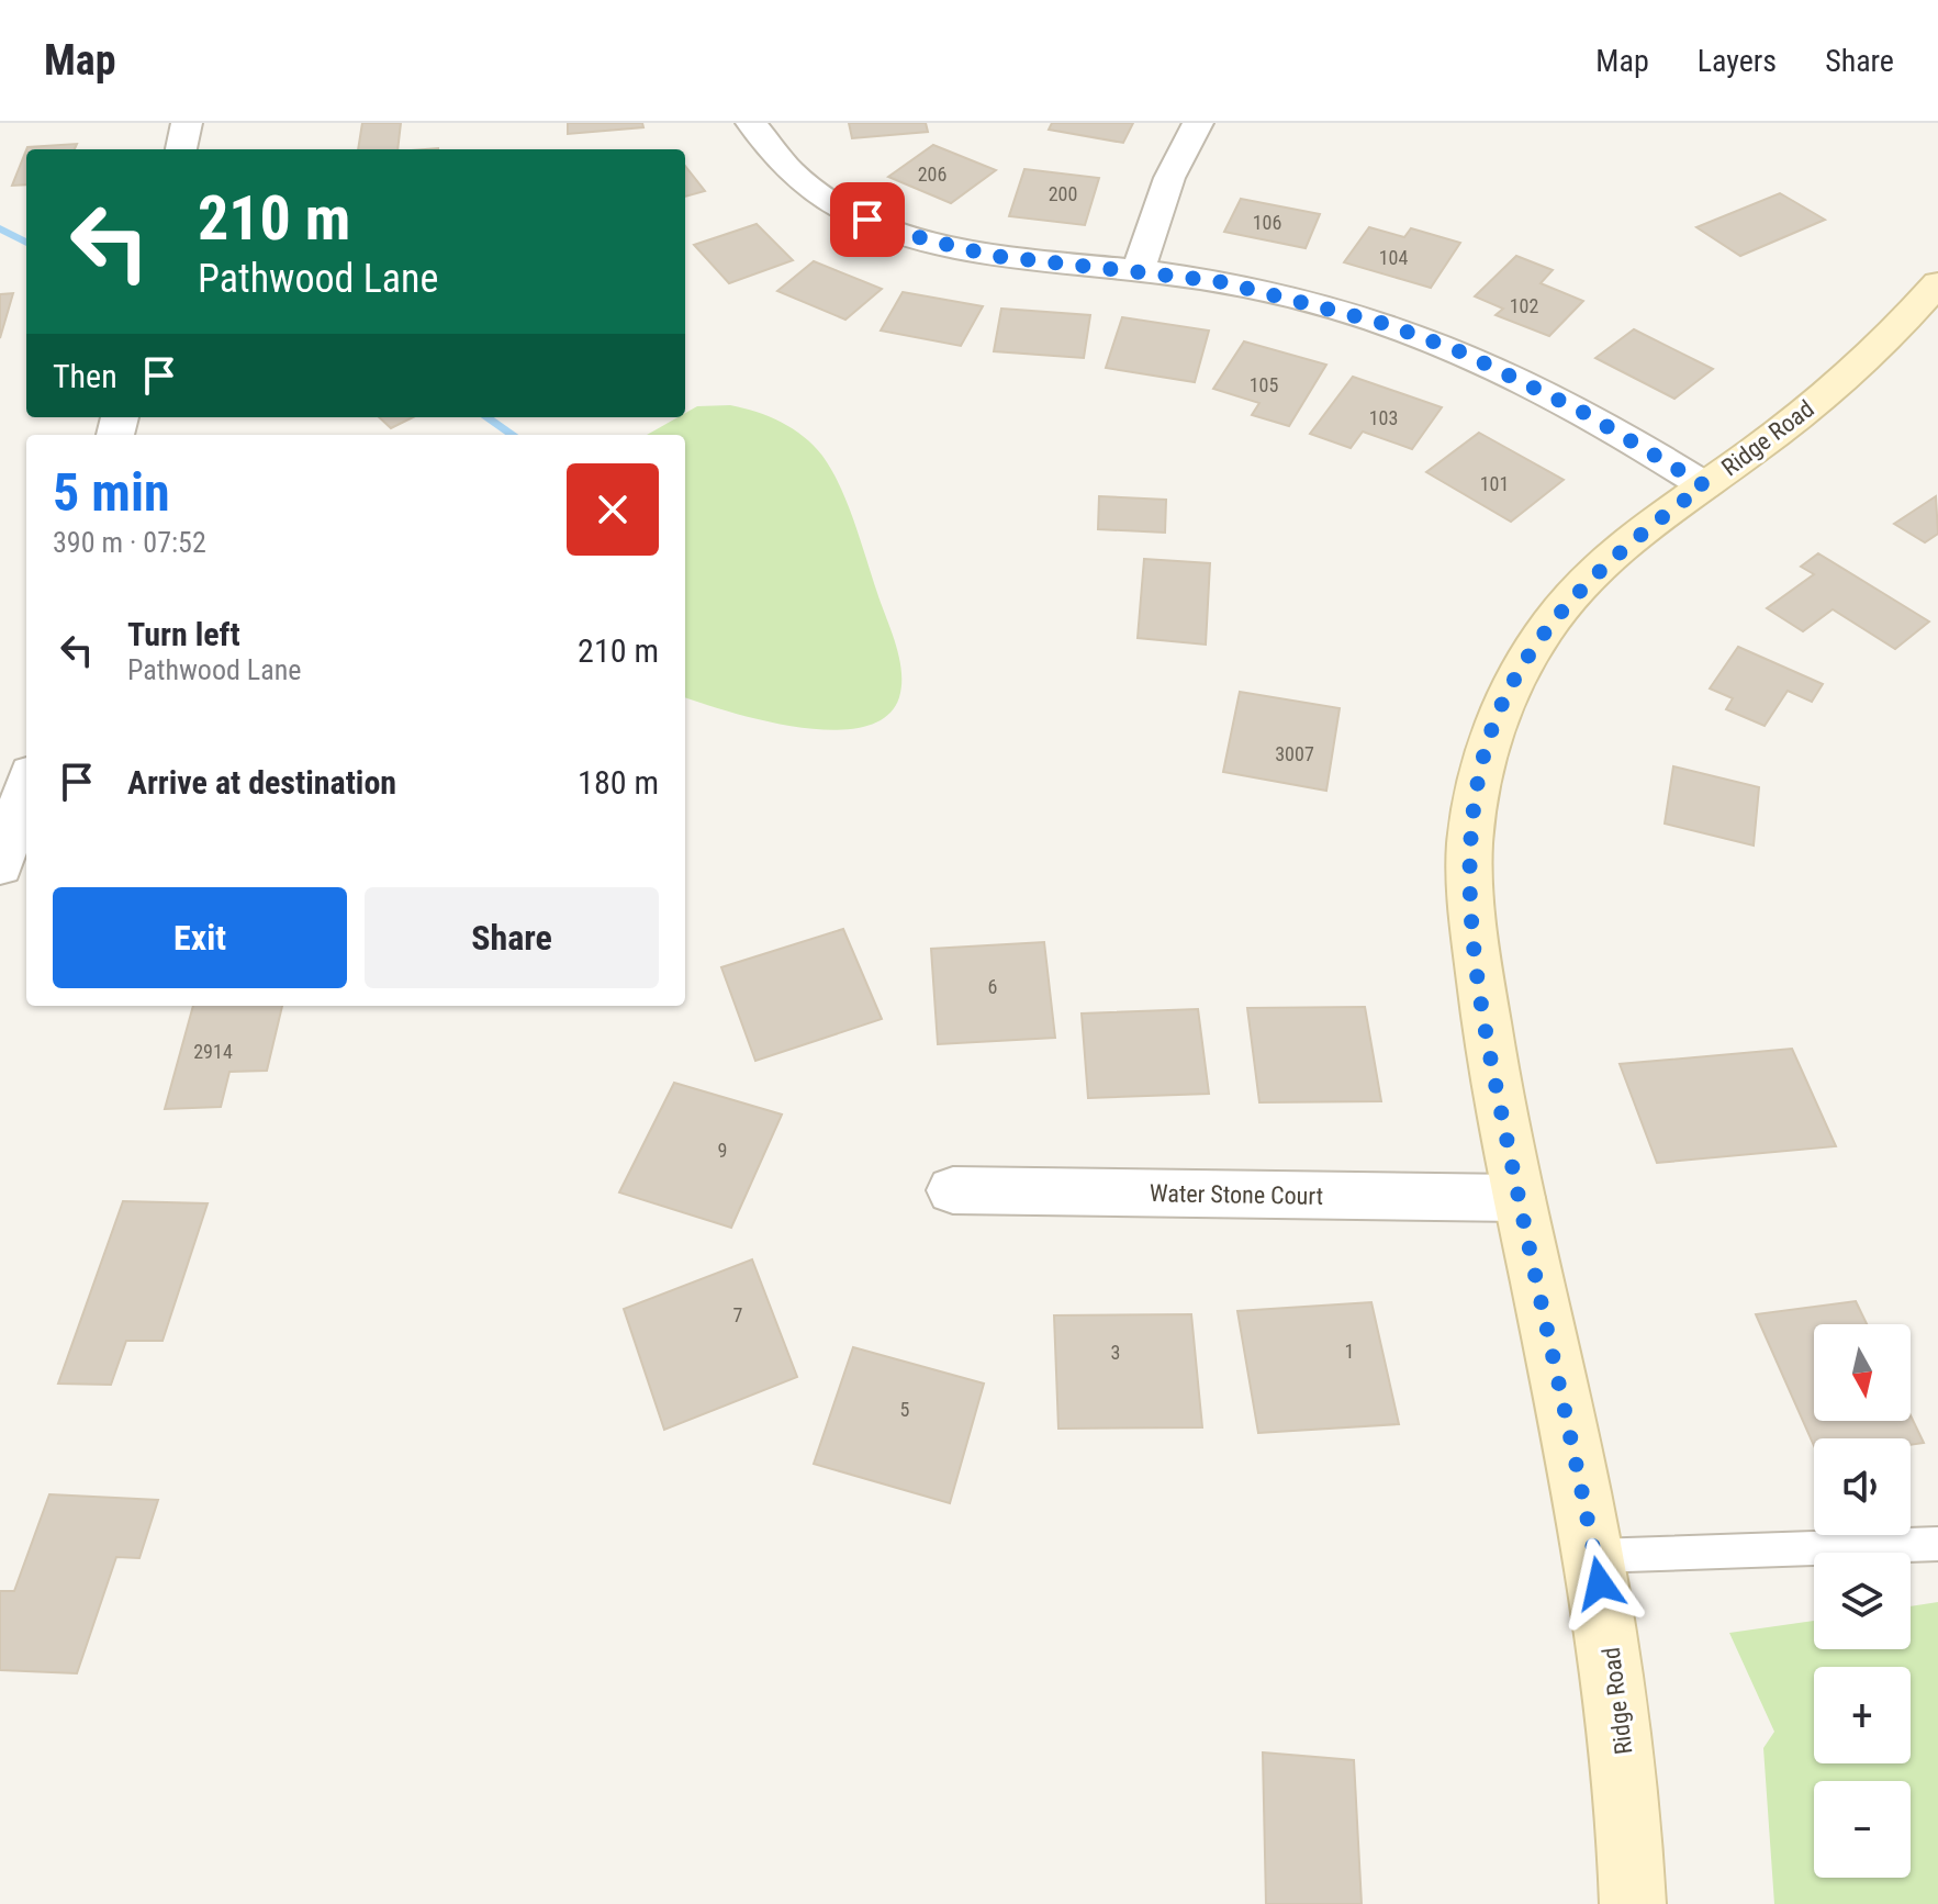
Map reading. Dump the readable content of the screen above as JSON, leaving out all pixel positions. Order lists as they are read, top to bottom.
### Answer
{
  "streets": {
    "street": ["Ridge Road", "Water Stone Court"]
  },
  "crossings": [
    ["Ridge Road", "Water Stone Court"]
  ],
  "house_numbers": [
    "206",
    "200",
    "106",
    "104",
    "102",
    "105",
    "103",
    "101",
    "3007",
    "6",
    "2914",
    "9",
    "7",
    "1",
    "3",
    "5"
  ],
  "north": "bottom",
  "page": {
    "header": "Map",
    "nav": ["Map", "Layers", "Share"],
    "turn": ["210 m", "Pathwood Lane"],
    "then": "Then",
    "heading": ["5 min", "390 m · 07:52"],
    "list": [
      {
        "name": "Turn left",
        "note": "Pathwood Lane",
        "value": "210 m"
      },
      {
        "name": "Arrive at destination",
        "value": "180 m"
      }
    ],
    "buttons": ["Exit", "Share"],
    "map_buttons": ["+", "−"]
  }
}
